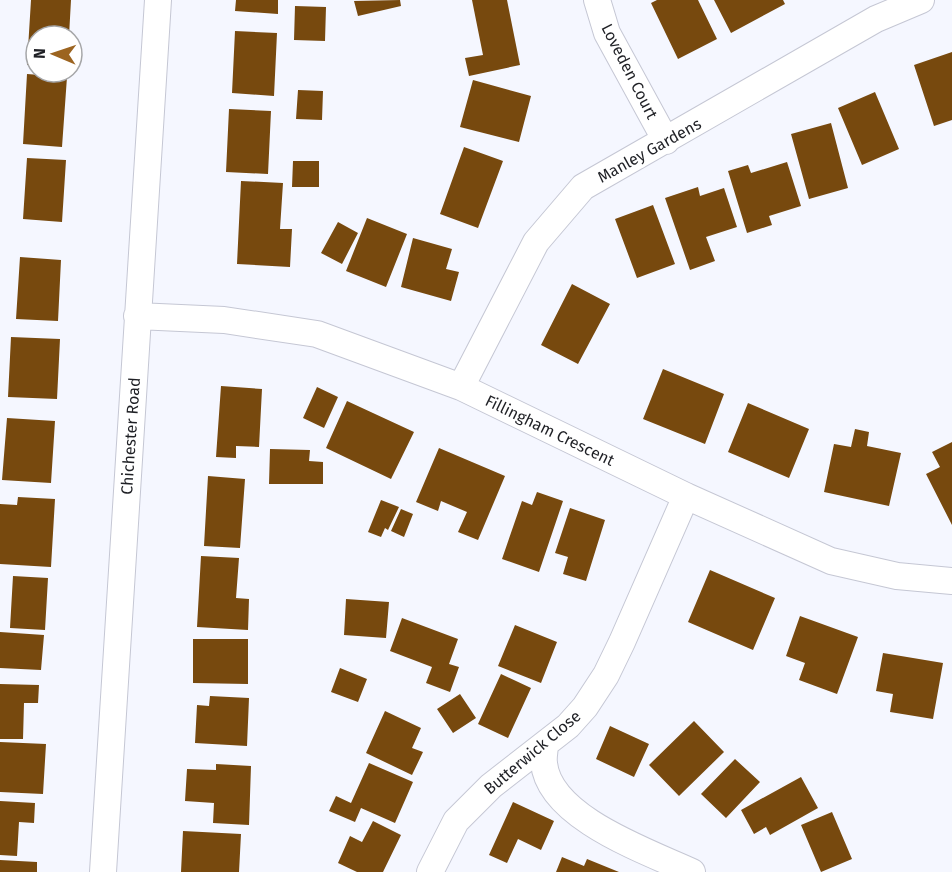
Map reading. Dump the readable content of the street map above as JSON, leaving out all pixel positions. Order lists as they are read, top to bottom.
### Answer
{
  "streets": {
    "street": [
      "Loveden Court",
      "Manley Gardens",
      "Fillingham Crescent",
      "Chichester Road",
      "Butterwick Close"
    ]
  },
  "crossings": [
    ["Loveden Court", "Manley Gardens"],
    ["Manley Gardens", "Fillingham Crescent"],
    ["Fillingham Crescent", "Chichester Road"],
    ["Fillingham Crescent", "Butterwick Close"]
  ],
  "north": "left"
}
